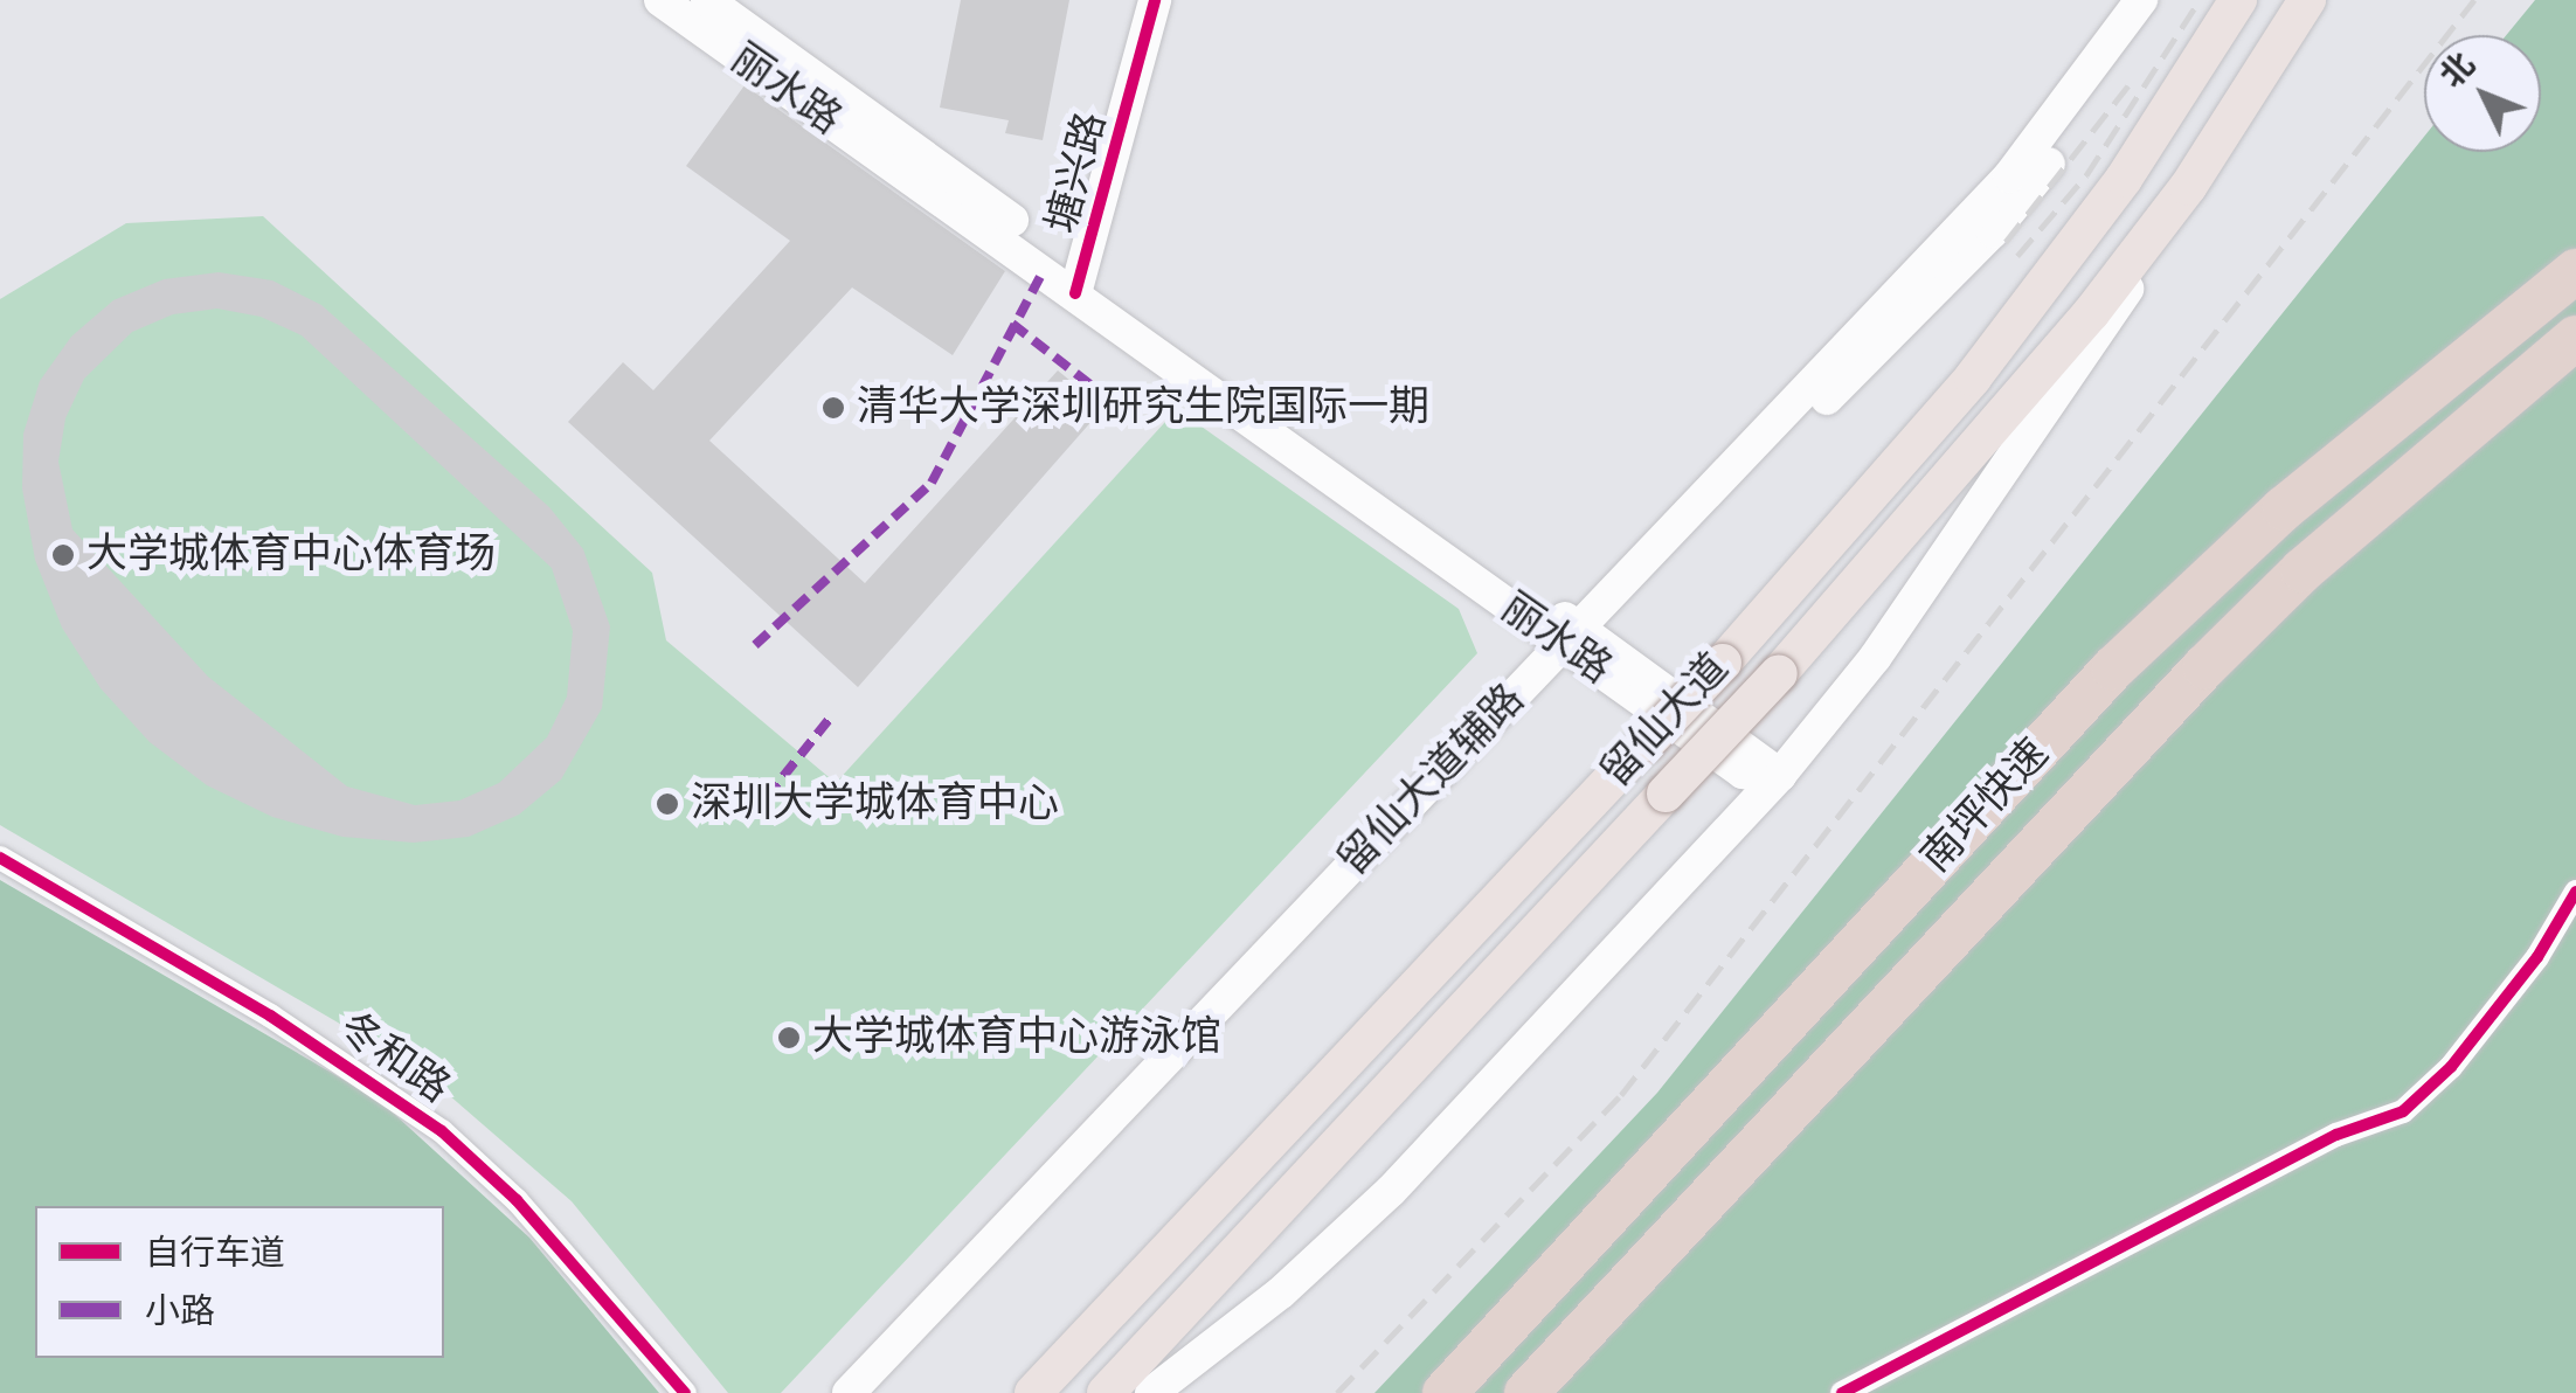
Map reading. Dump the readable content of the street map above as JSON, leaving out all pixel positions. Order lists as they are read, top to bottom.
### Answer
{
  "streets": {
    "highway": ["南坪快速"],
    "main road": [
      "丽水路",
      "塘兴路",
      "留仙大道",
      "留仙大道辅路"
    ],
    "street": ["冬和路"]
  },
  "crossings": [
    ["丽水路", "塘兴路"],
    ["丽水路", "留仙大道辅路"]
  ],
  "places": [
    "清华大学深圳研究生院国际一期",
    "大学城体育中心体育场",
    "深圳大学城体育中心",
    "大学城体育中心游泳馆"
  ],
  "legend": ["自行车道", "小路"],
  "north": "top left"
}
